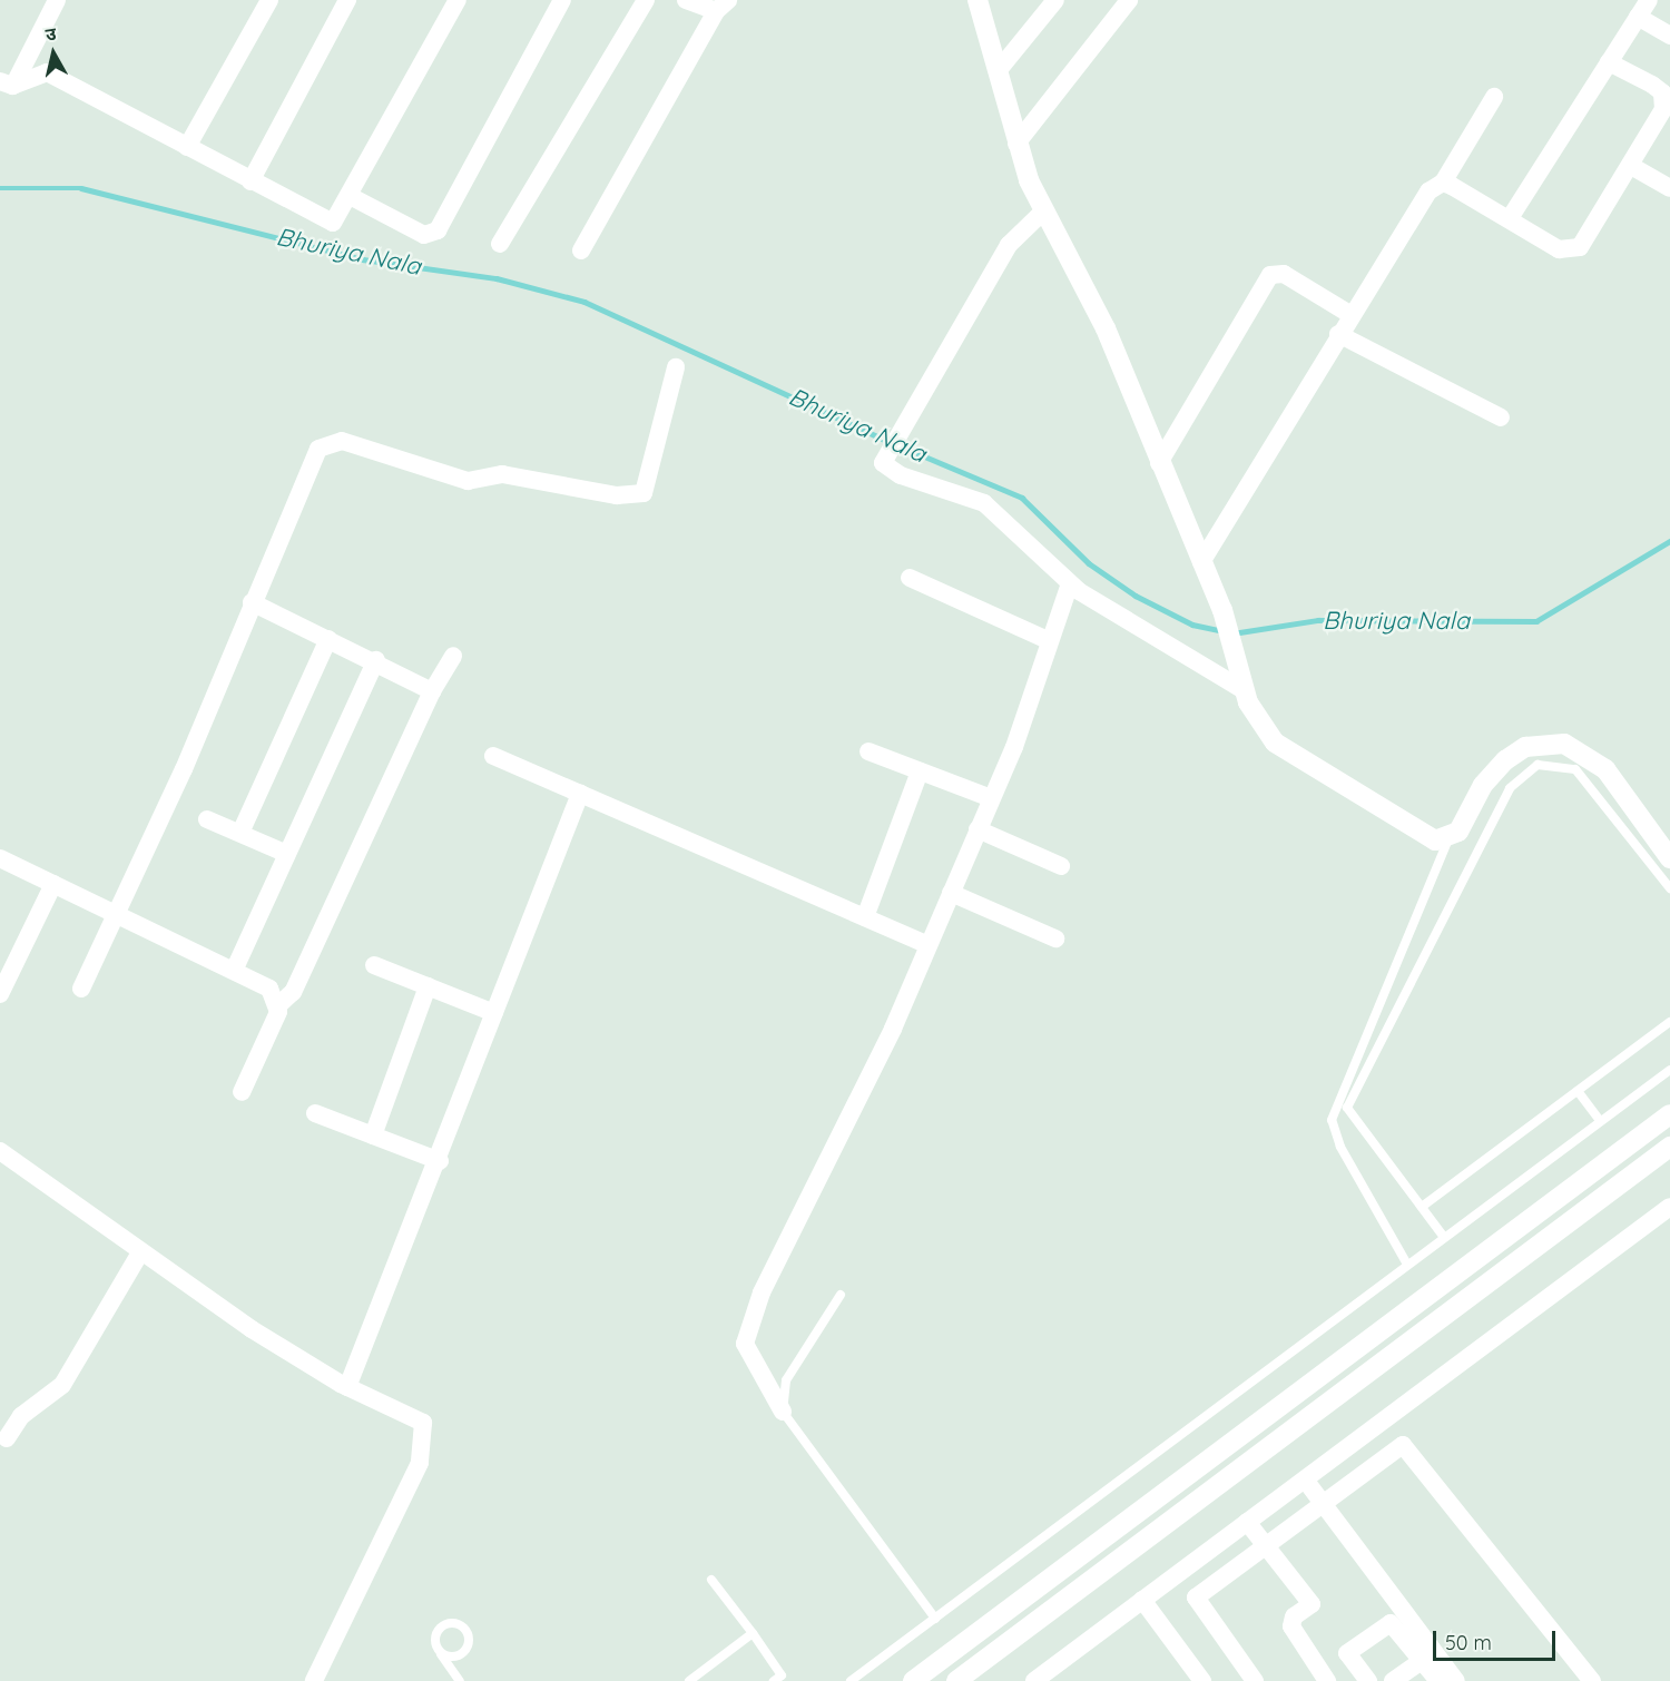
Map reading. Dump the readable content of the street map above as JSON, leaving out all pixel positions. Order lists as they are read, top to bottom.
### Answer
{
  "water": ["Bhuriya Nala"],
  "scale_bar": "50 m",
  "north": "top"
}
